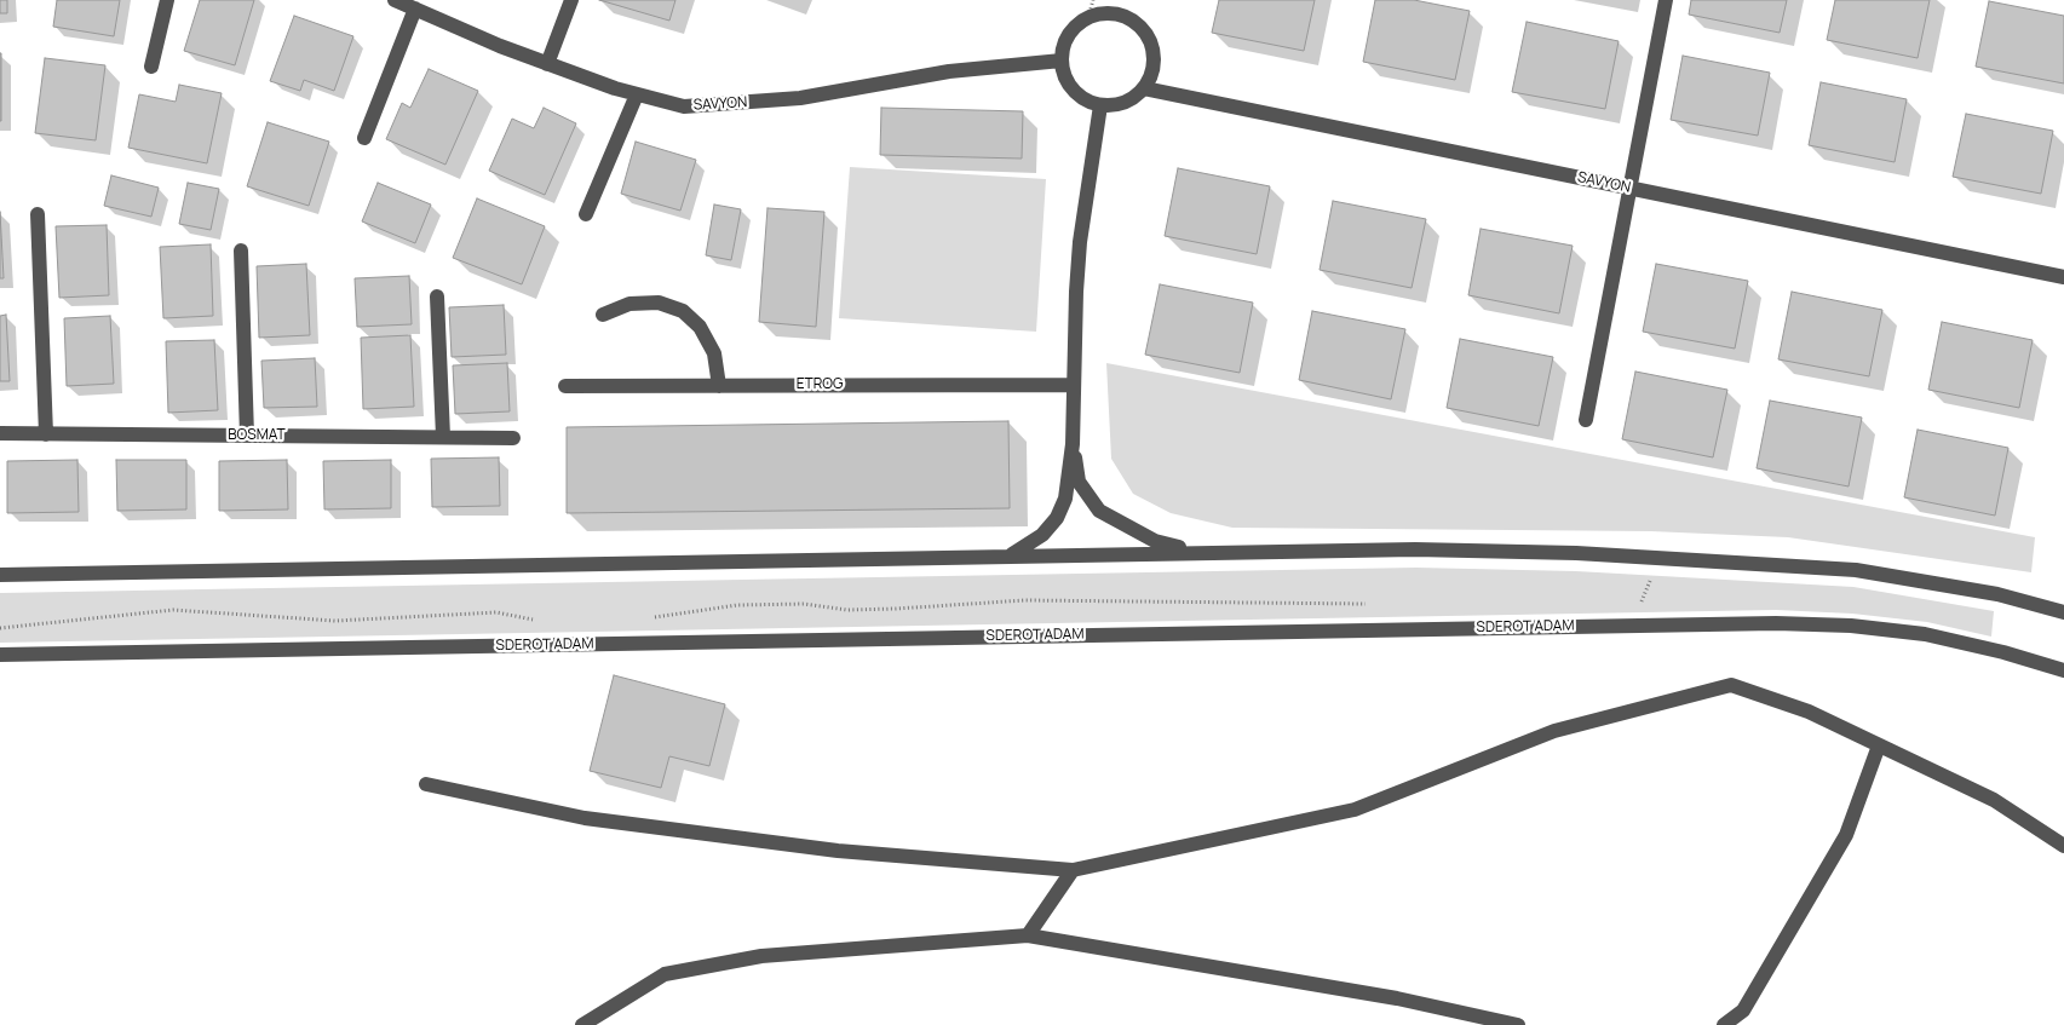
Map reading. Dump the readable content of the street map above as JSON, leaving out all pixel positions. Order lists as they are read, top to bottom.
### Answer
{
  "streets": {
    "street": [
      "SAVYON",
      "ETROG",
      "BOSMAT",
      "SDEROT ADAM"
    ]
  }
}
